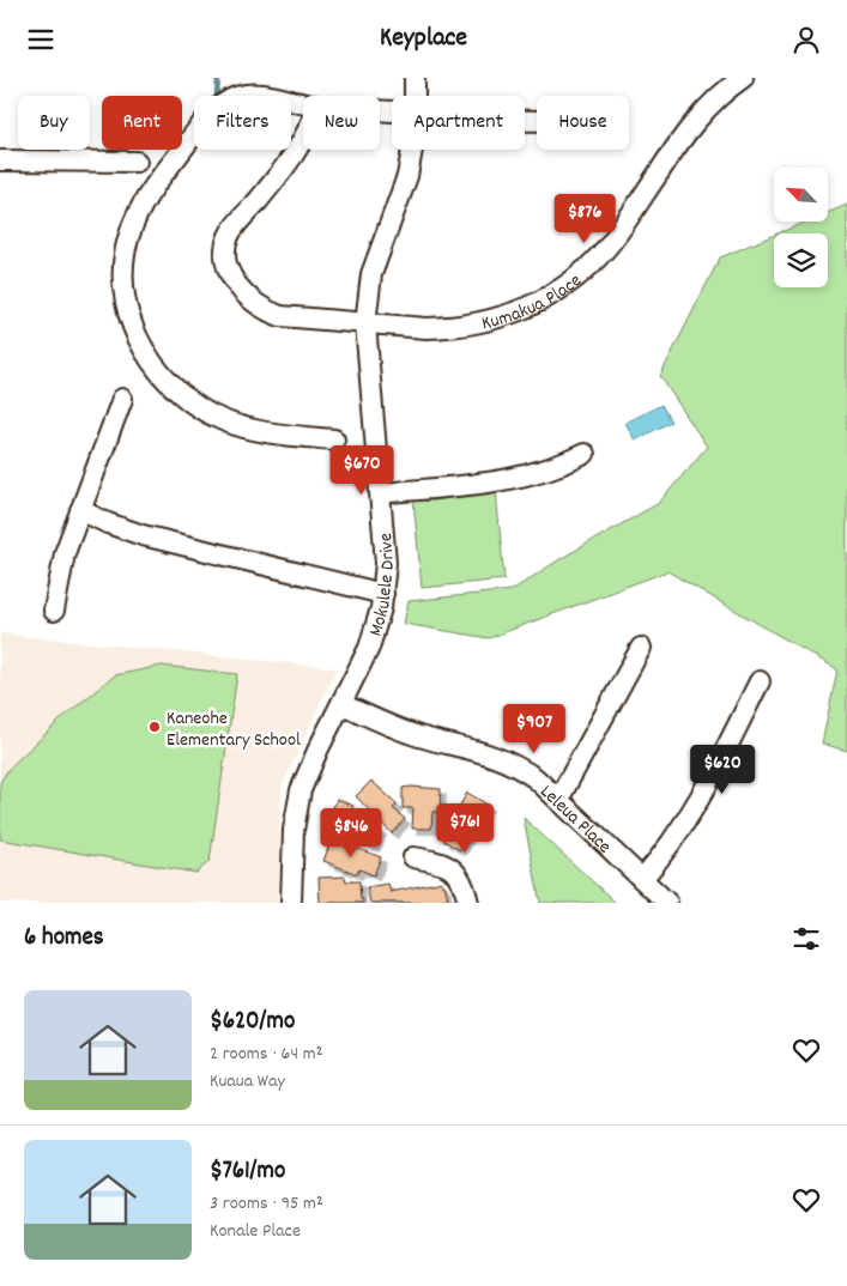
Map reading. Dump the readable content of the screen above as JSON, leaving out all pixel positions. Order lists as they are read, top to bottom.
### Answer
{
  "streets": {
    "street": ["Kumakua Place", "Mokulele Drive", "Leleua Place"]
  },
  "crossings": [
    ["Kumakua Place", "Mokulele Drive"],
    ["Mokulele Drive", "Leleua Place"]
  ],
  "places": ["Kaneohe Elementary School"],
  "north": "top left",
  "page": {
    "header": "Keyplace",
    "chip": [
      "Buy",
      "Rent",
      "Filters",
      "New",
      "Apartment",
      "House"
    ],
    "price": [
      "$876",
      "$670",
      "$907",
      "$620",
      "$761",
      "$846"
    ],
    "heading": "6 homes",
    "list": [
      {
        "name": "$620/mo",
        "note": "2 rooms · 64 m² · Kuaua Way"
      },
      {
        "name": "$761/mo",
        "note": "3 rooms · 95 m² · Konale Place"
      }
    ]
  }
}
